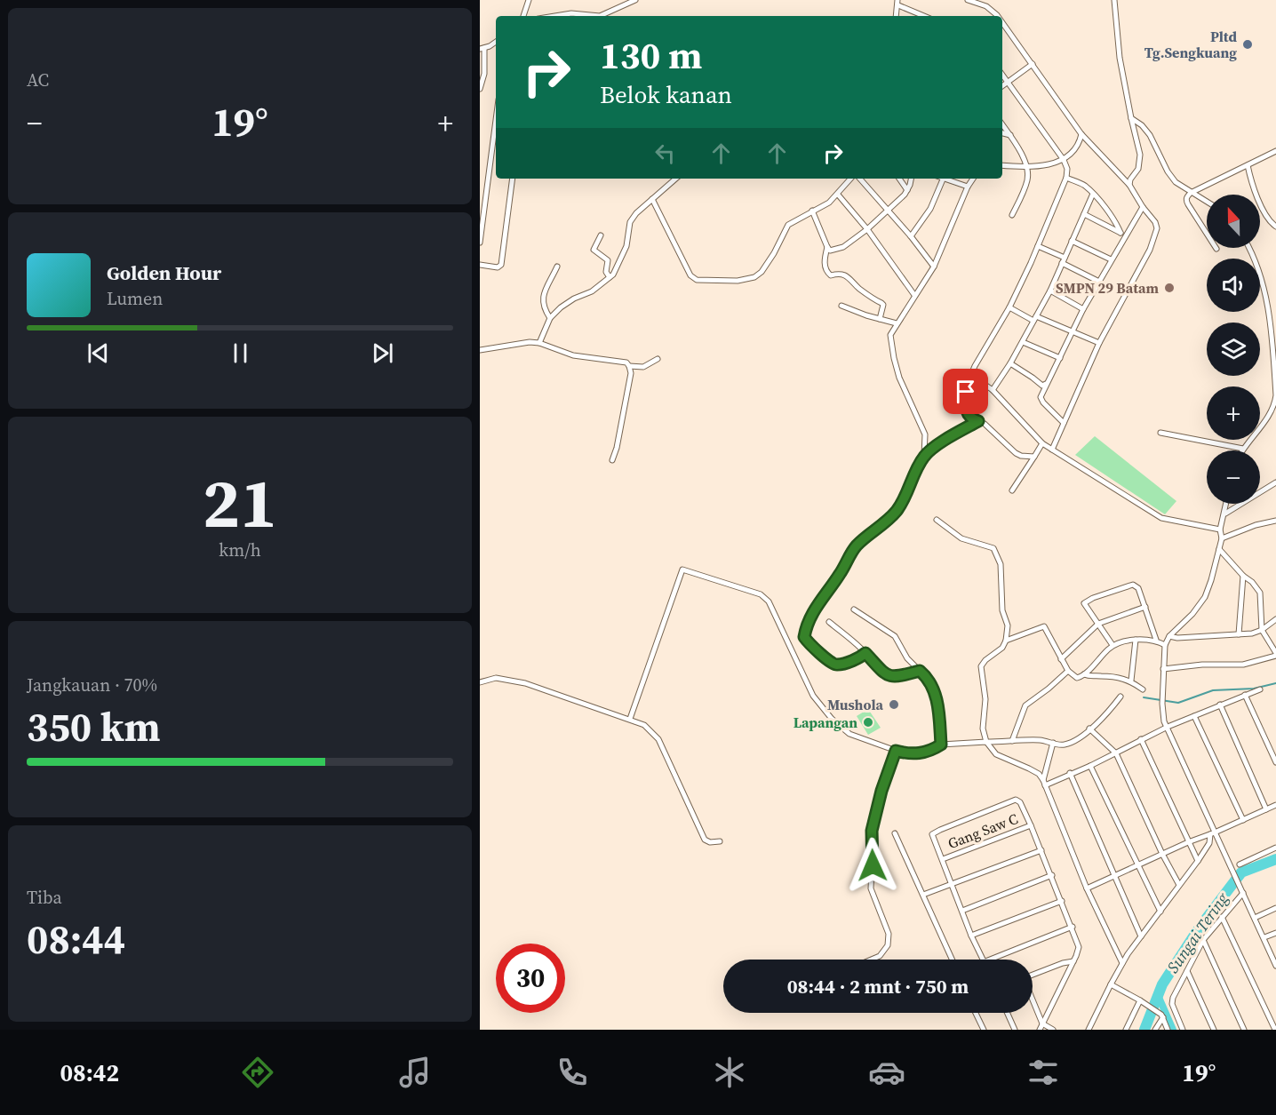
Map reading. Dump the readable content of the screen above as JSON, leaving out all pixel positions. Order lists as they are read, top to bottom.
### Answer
{
  "streets": {
    "street": ["Gang Saw C"]
  },
  "water": ["Sungai Tering"],
  "places": [
    "Pltd Tg.Sengkuang",
    "SMPN 29 Batam",
    "Mushola",
    "Lapangan"
  ],
  "north": "top",
  "page": {
    "tile": [
      "AC",
      ["21", "km/h"],
      ["Jangkauan · 70%", "350 km"],
      ["Tiba", "08:44"]
    ],
    "turn": ["130 m", "Belok kanan"],
    "heat": ["−", "19°", "+"],
    "map_buttons": ["+", "−"],
    "song": ["Golden Hour", "Lumen"],
    "limit": "30",
    "trip": "08:44 · 2 mnt · 750 m",
    "tabs": ["08:42", "19°"]
  }
}
